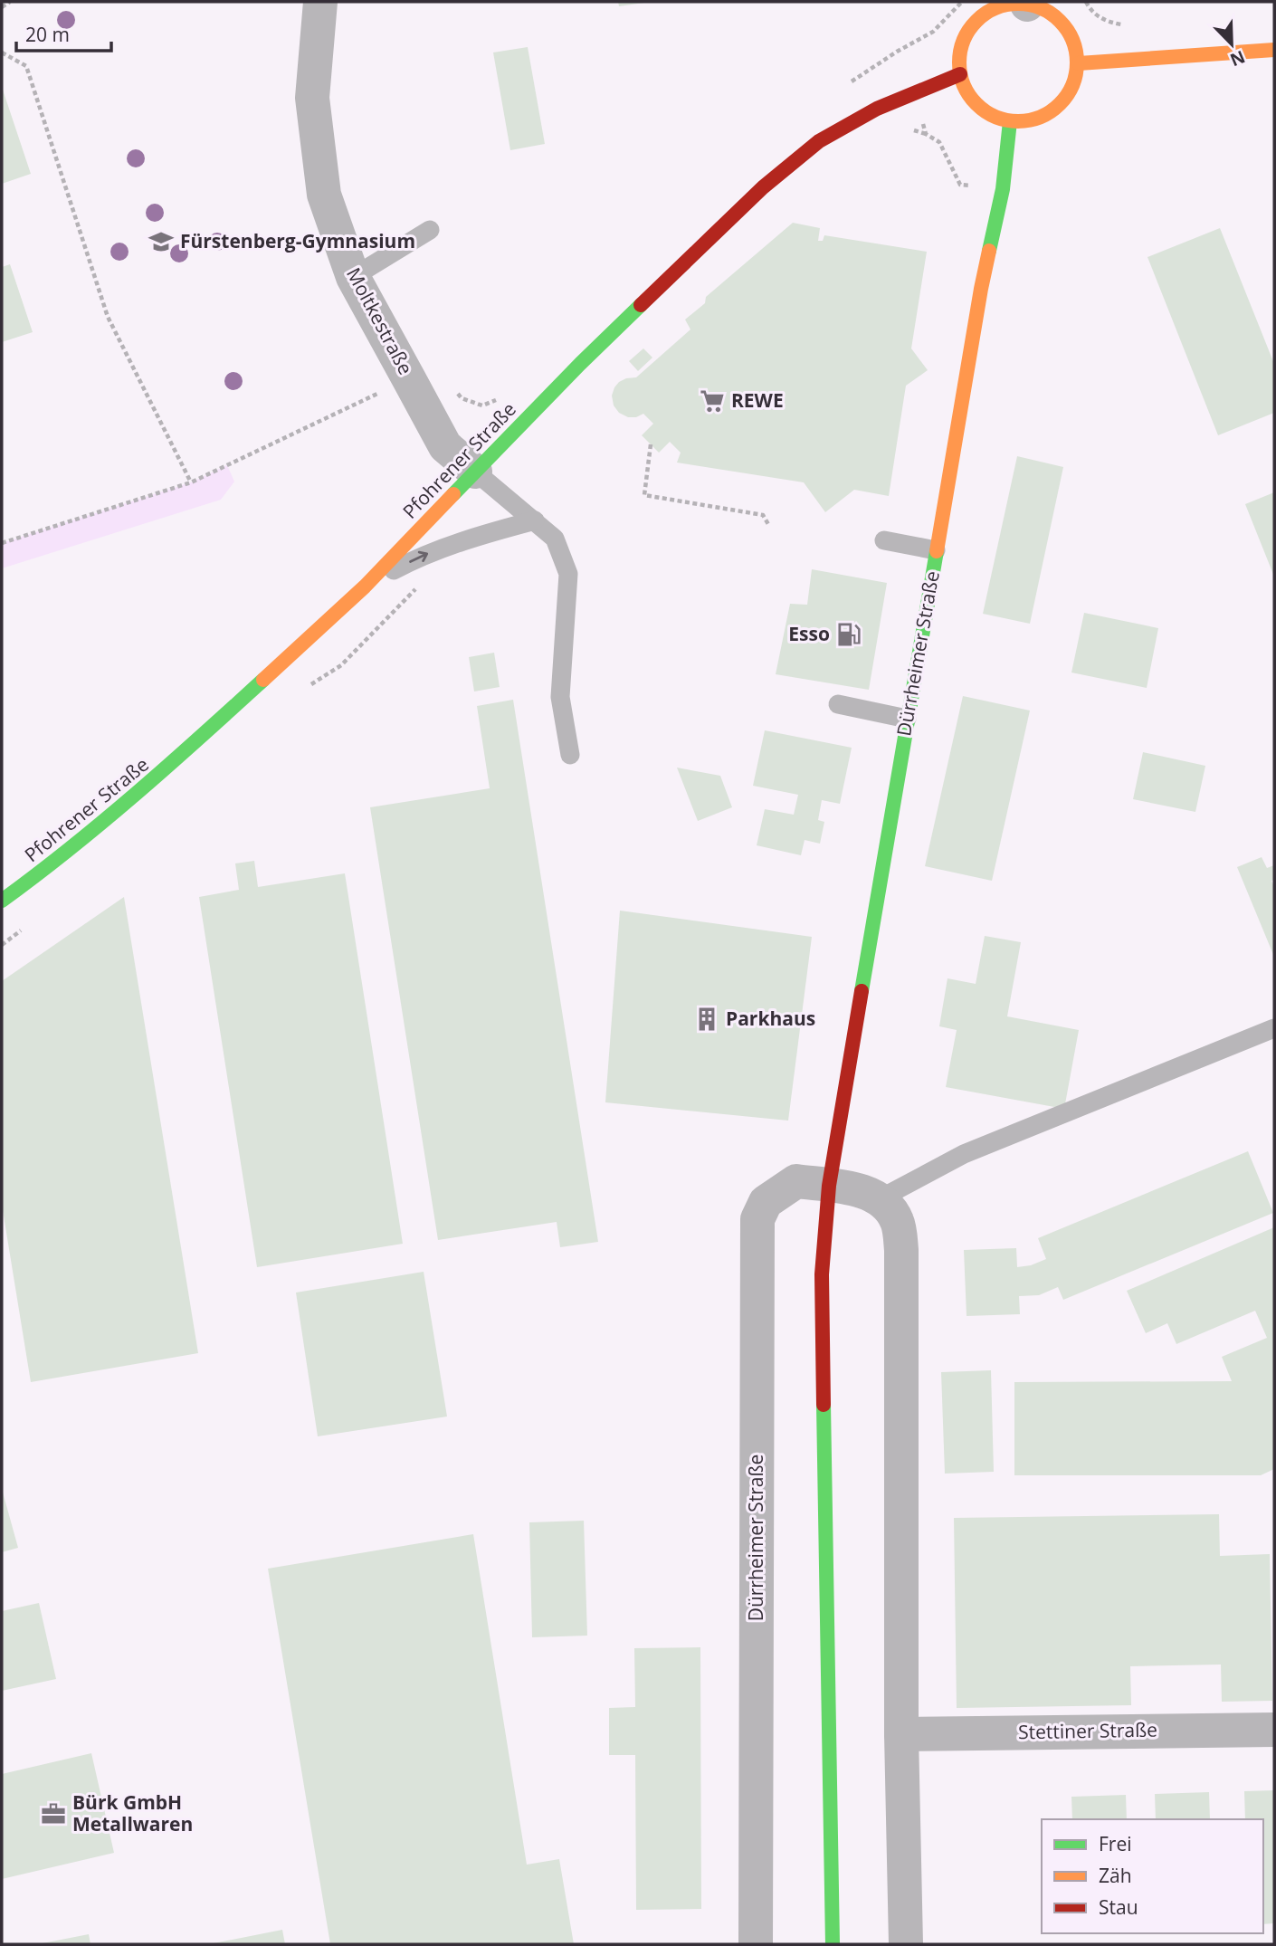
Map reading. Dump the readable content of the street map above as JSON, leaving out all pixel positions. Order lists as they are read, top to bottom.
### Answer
{
  "streets": {
    "main road": ["Pfohrener Straße", "Dürrheimer Straße"],
    "street": ["Moltkestraße", "Stettiner Straße"]
  },
  "crossings": [
    ["Moltkestraße", "Pfohrener Straße"],
    ["Pfohrener Straße", "Dürrheimer Straße"]
  ],
  "places": {
    "school or university": ["Fürstenberg-Gymnasium"],
    "supermarket": ["REWE"],
    "fuel station": ["Esso"],
    "building": ["Parkhaus"],
    "office": ["Bürk GmbH Metallwaren"]
  },
  "legend": ["Frei", "Zäh", "Stau"],
  "scale_bar": "20 m",
  "north": "bottom right"
}
